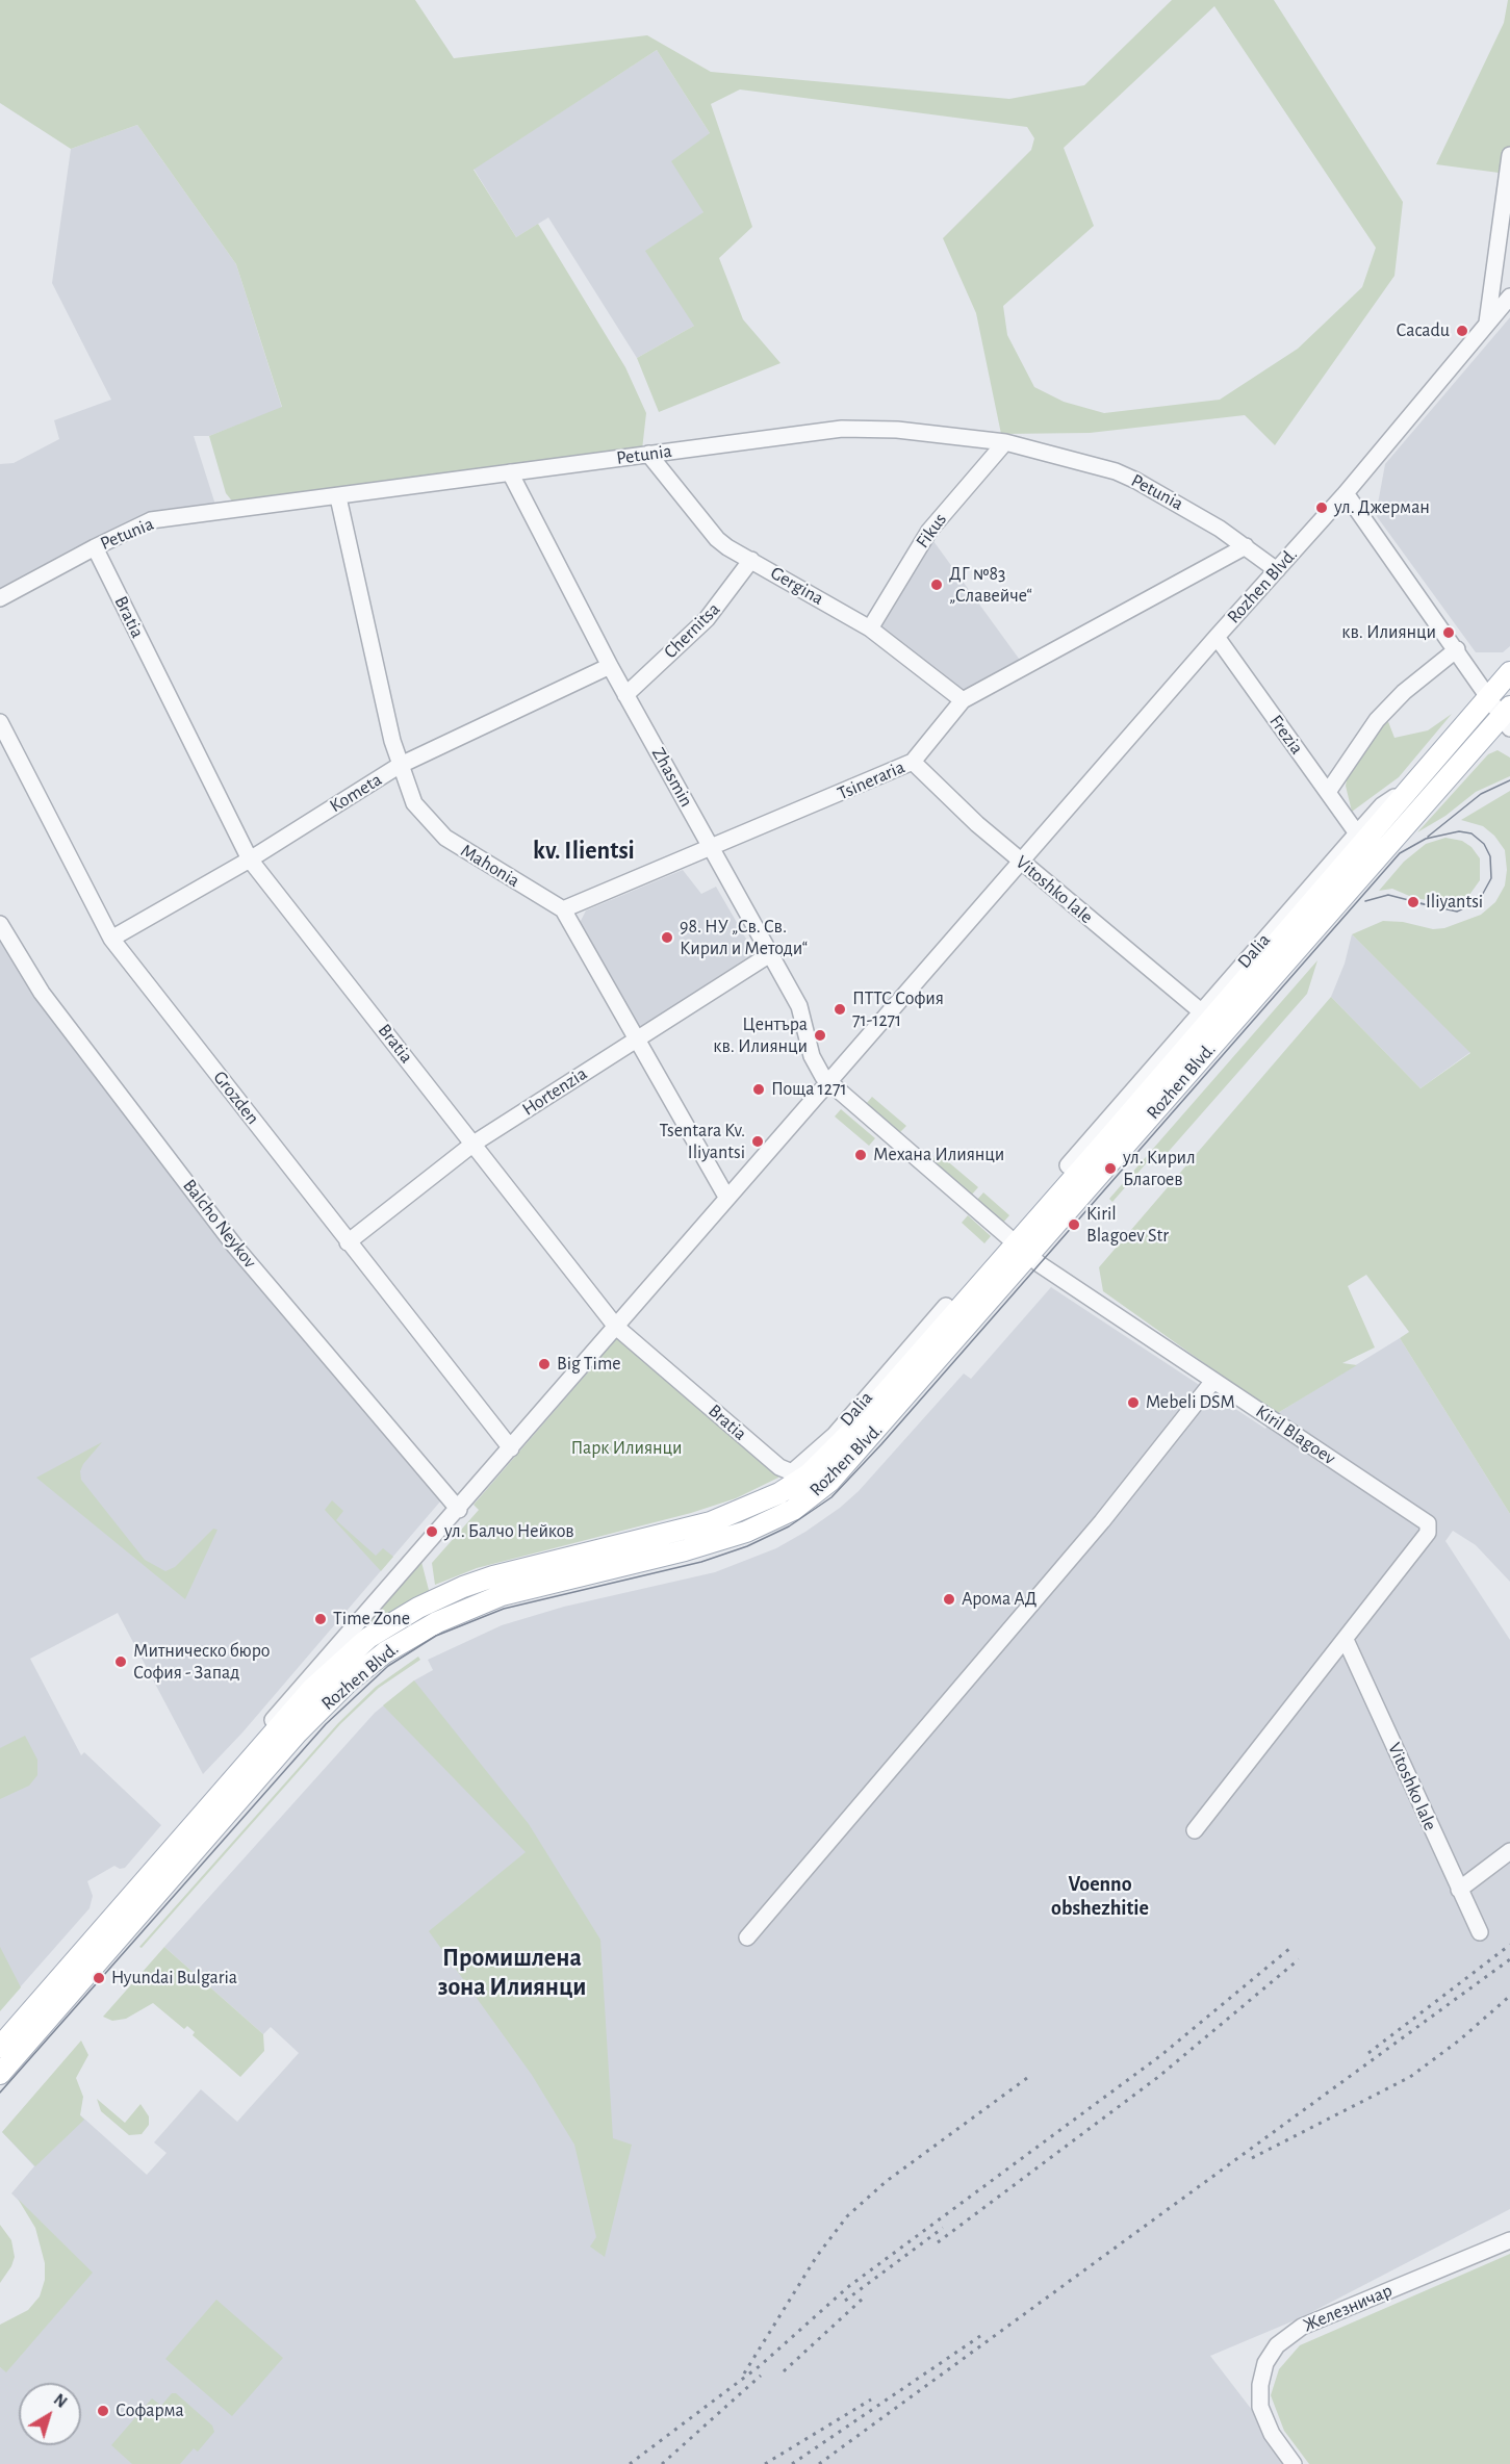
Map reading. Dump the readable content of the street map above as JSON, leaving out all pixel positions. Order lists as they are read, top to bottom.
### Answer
{
  "streets": {
    "main road": ["Rozhen Blvd."],
    "street": [
      "Petunia",
      "Fikus",
      "Gergina",
      "Bratia",
      "Chernitsa",
      "Frezia",
      "Zhasmin",
      "Tsineraria",
      "Kometa",
      "Mahonia",
      "Vitoshko lale",
      "Dalia",
      "Hortenzia",
      "Grozden",
      "Balcho Neykov",
      "Kiril Blagoev",
      "Железничар"
    ]
  },
  "crossings": [
    ["Petunia", "Fikus"],
    ["Petunia", "Gergina"],
    ["Petunia", "Rozhen Blvd."],
    ["Petunia", "Bratia"],
    ["Petunia", "Zhasmin"],
    ["Petunia", "Tsineraria"],
    ["Petunia", "Mahonia"],
    ["Fikus", "Gergina"],
    ["Gergina", "Chernitsa"],
    ["Gergina", "Tsineraria"],
    ["Rozhen Blvd.", "Bratia"],
    ["Rozhen Blvd.", "Frezia"],
    ["Rozhen Blvd.", "Zhasmin"],
    ["Rozhen Blvd.", "Mahonia"],
    ["Rozhen Blvd.", "Vitoshko lale"],
    ["Rozhen Blvd.", "Dalia"],
    ["Rozhen Blvd.", "Grozden"],
    ["Rozhen Blvd.", "Balcho Neykov"],
    ["Rozhen Blvd.", "Kiril Blagoev"],
    ["Bratia", "Kometa"],
    ["Bratia", "Dalia"],
    ["Bratia", "Hortenzia"],
    ["Chernitsa", "Zhasmin"],
    ["Frezia", "Dalia"],
    ["Zhasmin", "Tsineraria"],
    ["Zhasmin", "Kometa"],
    ["Zhasmin", "Hortenzia"],
    ["Zhasmin", "Kiril Blagoev"],
    ["Tsineraria", "Mahonia"],
    ["Tsineraria", "Vitoshko lale"],
    ["Kometa", "Mahonia"],
    ["Kometa", "Grozden"],
    ["Mahonia", "Hortenzia"],
    ["Vitoshko lale", "Dalia"],
    ["Vitoshko lale", "Kiril Blagoev"],
    ["Hortenzia", "Grozden"]
  ],
  "districts": ["kv. Ilientsi", "Voenno obshezhitie", "Промишлена зона Илиянци"],
  "parks": ["Парк Илиянци"],
  "places": [
    "Cacadu",
    "ул. Джерман",
    "ДГ №83 „Славейче“",
    "кв. Илиянци",
    "Iliyantsi",
    "98. НУ „Св. Св. Кирил и Методи“",
    "ПТТС София 71-1271",
    "Центъра кв. Илиянци",
    "Поща 1271",
    "Tsentara Kv. Iliyantsi",
    "Механа Илиянци",
    "ул. Кирил Благоев",
    "Kiril Blagoev Str",
    "Big Time",
    "Mebeli DSM",
    "ул. Балчо Нейков",
    "Арома АД",
    "Time Zone",
    "Митническо бюро София - Запад",
    "Hyundai Bulgaria",
    "Софарма"
  ],
  "north": "top right"
}
